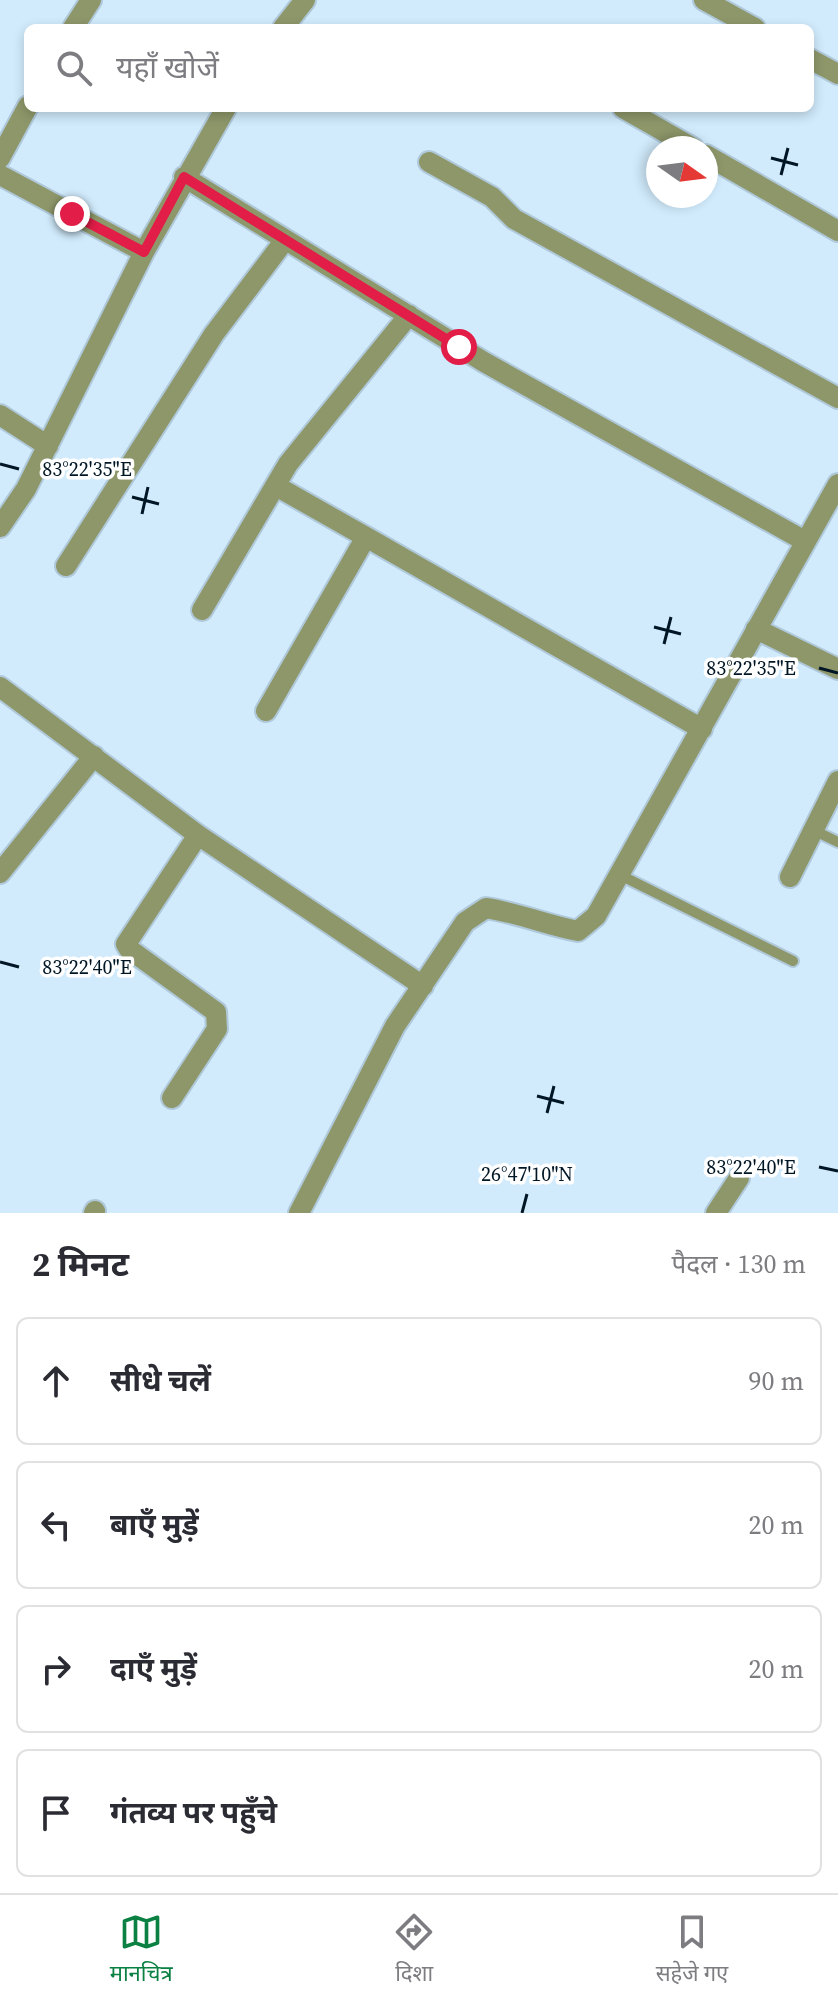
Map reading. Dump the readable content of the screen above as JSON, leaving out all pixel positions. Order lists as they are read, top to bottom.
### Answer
{
  "north": "right",
  "page": {
    "search": "यहाँ खोजें",
    "heading": ["2 मिनट", "पैदल · 130 m"],
    "list": [
      ["सीधे चलें", "90 m"],
      ["बाएँ मुड़ें", "20 m"],
      ["दाएँ मुड़ें", "20 m"],
      "गंतव्य पर पहुँचे"
    ],
    "nav": ["मानचित्र", "दिशा", "सहेजे गए"]
  },
  "coordinates": ["83°22'35\"E", "83°22'40\"E", "26°47'10\"N"]
}
